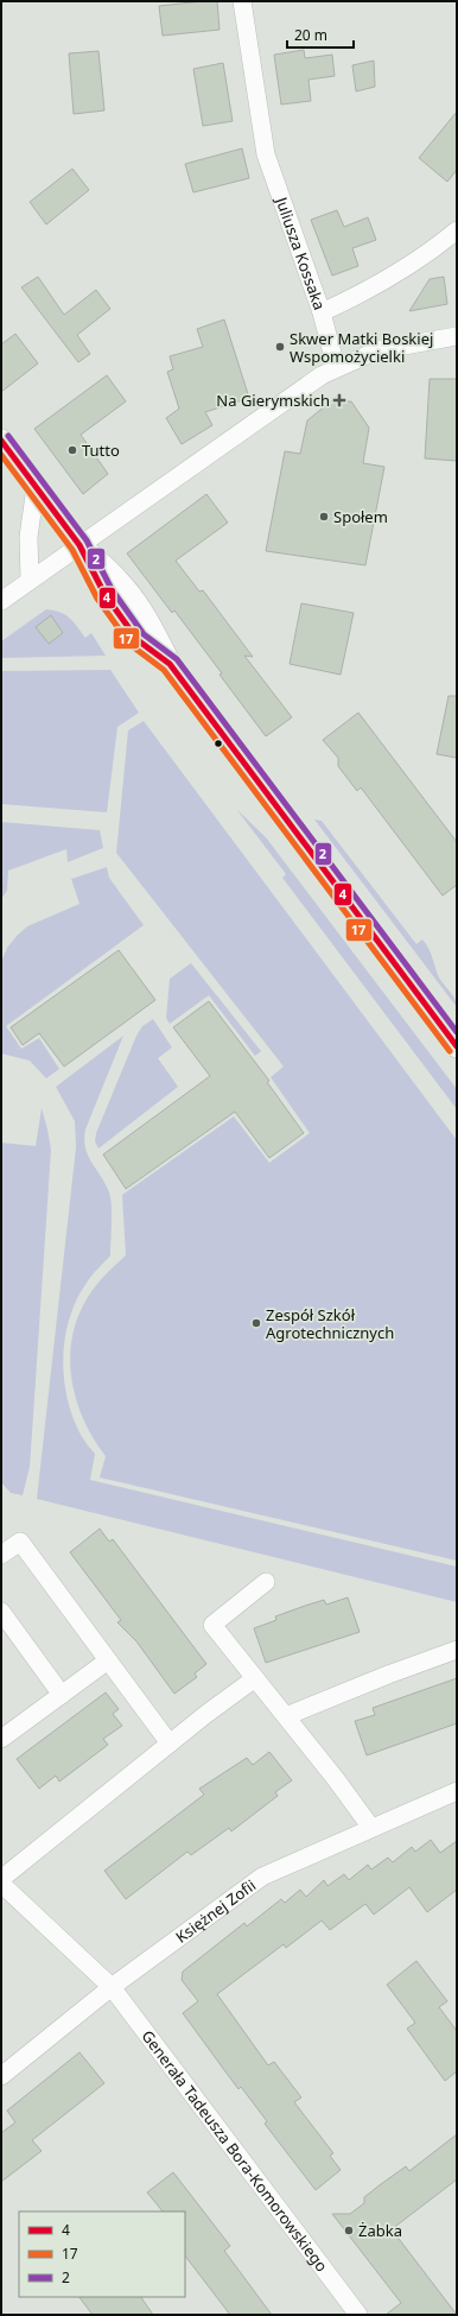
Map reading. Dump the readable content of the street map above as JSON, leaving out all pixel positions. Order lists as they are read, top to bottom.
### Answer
{
  "streets": {
    "street": ["Juliusza Kossaka", "Księżnej Zofii", "Generała Tadeusza Bora-Komorowskiego"]
  },
  "crossings": [
    ["Księżnej Zofii", "Generała Tadeusza Bora-Komorowskiego"]
  ],
  "places": {
    "other": [
      "Skwer Matki Boskiej Wspomożycielki",
      "Tutto",
      "Społem",
      "Zespół Szkół Agrotechnicznych",
      "Żabka"
    ],
    "health": ["Na Gierymskich"]
  },
  "lines": ["transit line 2", "transit line 4", "transit line 17"],
  "legend": ["4", "17", "2"],
  "scale_bar": "20 m"
}
